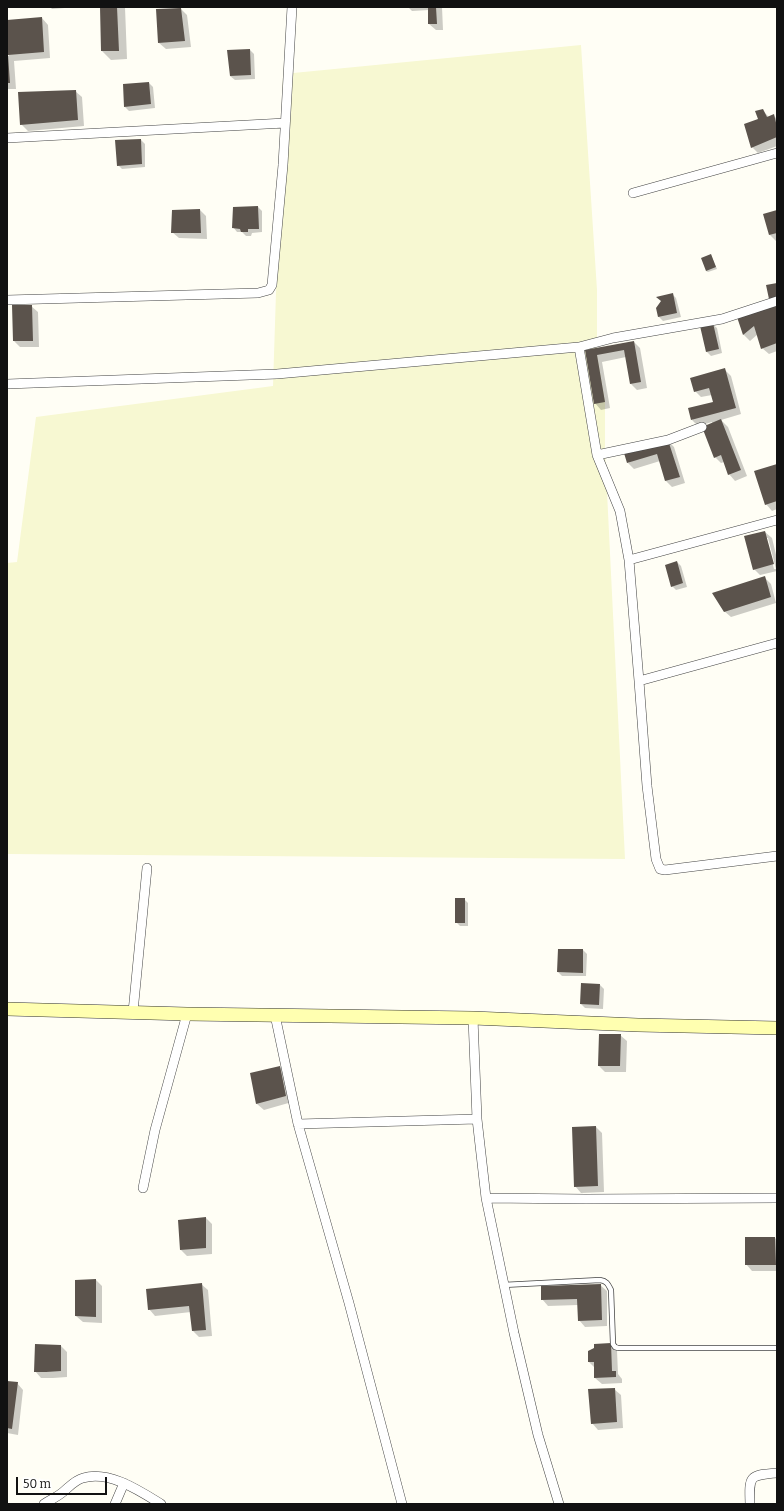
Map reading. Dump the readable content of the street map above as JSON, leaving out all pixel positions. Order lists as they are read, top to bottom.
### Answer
{
  "scale_bar": "50 m"
}
